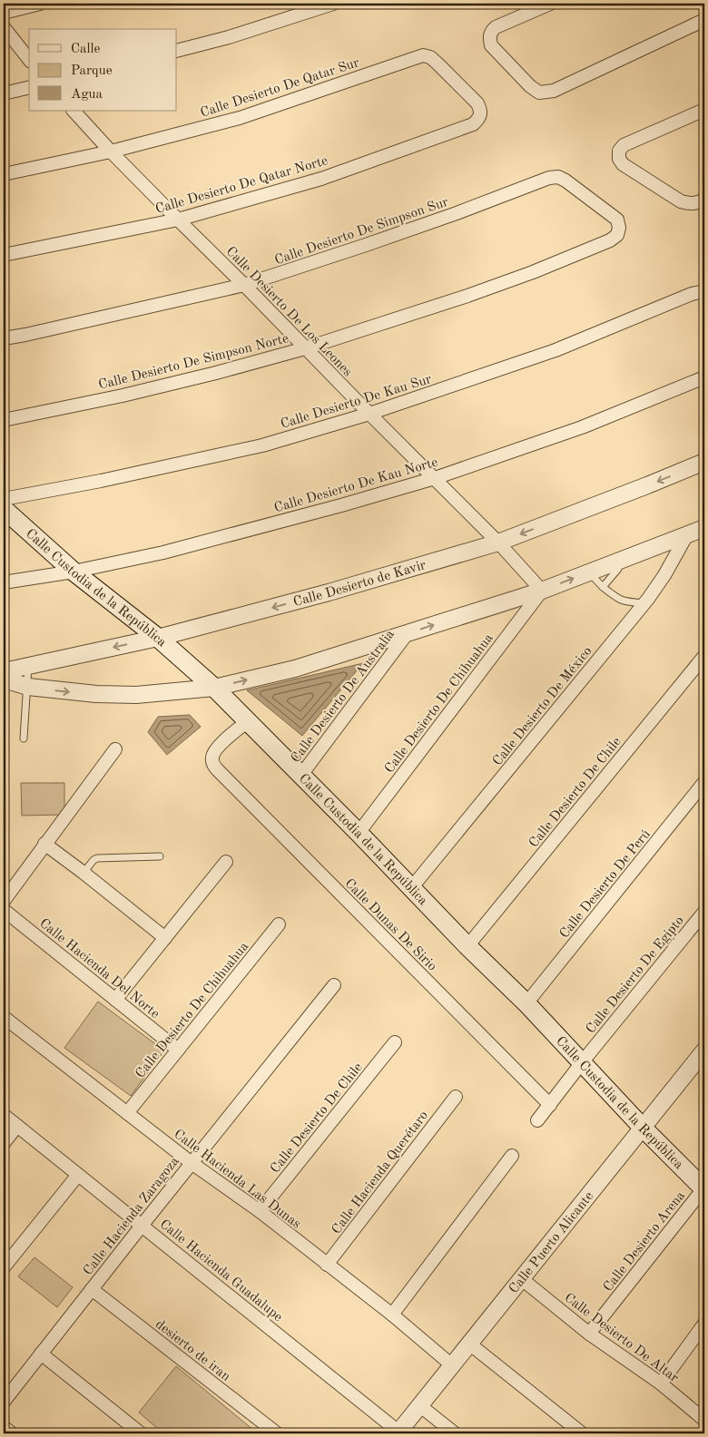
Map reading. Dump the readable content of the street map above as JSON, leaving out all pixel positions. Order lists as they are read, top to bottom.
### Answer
{
  "streets": {
    "main road": ["Calle Custodia de la República"],
    "street": [
      "Calle Desierto De Qatar Sur",
      "Calle Desierto De Qatar Norte",
      "Calle Desierto De Simpson Sur",
      "Calle Desierto De Los Leones",
      "Calle Desierto De Simpson Norte",
      "Calle Desierto De Kau Sur",
      "Calle Desierto De Kau Norte",
      "Calle Desierto de Kavir",
      "Calle Desierto De Australia",
      "Calle Desierto De Chihuahua",
      "Calle Desierto De México",
      "Calle Desierto De Chile",
      "Calle Desierto De Perú",
      "Calle Dunas De Sirio",
      "Calle Hacienda Del Norte",
      "Calle Desierto De Egipto",
      "Calle Hacienda Querétaro",
      "Calle Hacienda Las Dunas",
      "Calle Hacienda Zaragoza",
      "Calle Desierto Arena",
      "Calle Puerto Alicante",
      "Calle Hacienda Guadalupe",
      "Calle Desierto De Altar",
      "desierto de iran"
    ]
  },
  "crossings": [
    ["Calle Desierto De Qatar Sur", "Calle Desierto De Qatar Norte"],
    ["Calle Desierto De Qatar Sur", "Calle Desierto De Los Leones"],
    ["Calle Desierto De Qatar Norte", "Calle Desierto De Los Leones"],
    ["Calle Desierto De Simpson Sur", "Calle Desierto De Los Leones"],
    ["Calle Desierto De Simpson Sur", "Calle Desierto De Simpson Norte"],
    ["Calle Desierto De Los Leones", "Calle Desierto De Simpson Norte"],
    ["Calle Desierto De Los Leones", "Calle Desierto De Kau Sur"],
    ["Calle Desierto De Los Leones", "Calle Desierto De Kau Norte"],
    ["Calle Desierto De Los Leones", "Calle Desierto de Kavir"],
    ["Calle Desierto De Los Leones", "Calle Desierto De Chihuahua"],
    ["Calle Desierto De Kau Norte", "Calle Custodia de la República"],
    ["Calle Desierto de Kavir", "Calle Custodia de la República"],
    ["Calle Custodia de la República", "Calle Desierto De Australia"],
    ["Calle Custodia de la República", "Calle Desierto De Chihuahua"],
    ["Calle Custodia de la República", "Calle Desierto De México"],
    ["Calle Custodia de la República", "Calle Desierto De Chile"],
    ["Calle Custodia de la República", "Calle Desierto De Perú"],
    ["Calle Custodia de la República", "Calle Dunas De Sirio"],
    ["Calle Custodia de la República", "Calle Desierto De Egipto"],
    ["Calle Custodia de la República", "Calle Desierto Arena"],
    ["Calle Custodia de la República", "Calle Puerto Alicante"],
    ["Calle Desierto De Chihuahua", "Calle Hacienda Del Norte"],
    ["Calle Desierto De Chihuahua", "Calle Hacienda Las Dunas"],
    ["Calle Desierto De Chile", "Calle Hacienda Las Dunas"],
    ["Calle Dunas De Sirio", "Calle Desierto De Egipto"],
    ["Calle Hacienda Querétaro", "Calle Hacienda Las Dunas"],
    ["Calle Hacienda Las Dunas", "Calle Hacienda Zaragoza"],
    ["Calle Hacienda Las Dunas", "Calle Puerto Alicante"],
    ["Calle Hacienda Zaragoza", "Calle Hacienda Guadalupe"],
    ["Calle Hacienda Zaragoza", "desierto de iran"],
    ["Calle Desierto Arena", "Calle Desierto De Altar"],
    ["Calle Puerto Alicante", "Calle Hacienda Guadalupe"],
    ["Calle Puerto Alicante", "Calle Desierto De Altar"]
  ],
  "legend": ["Calle", "Parque", "Agua"]
}
